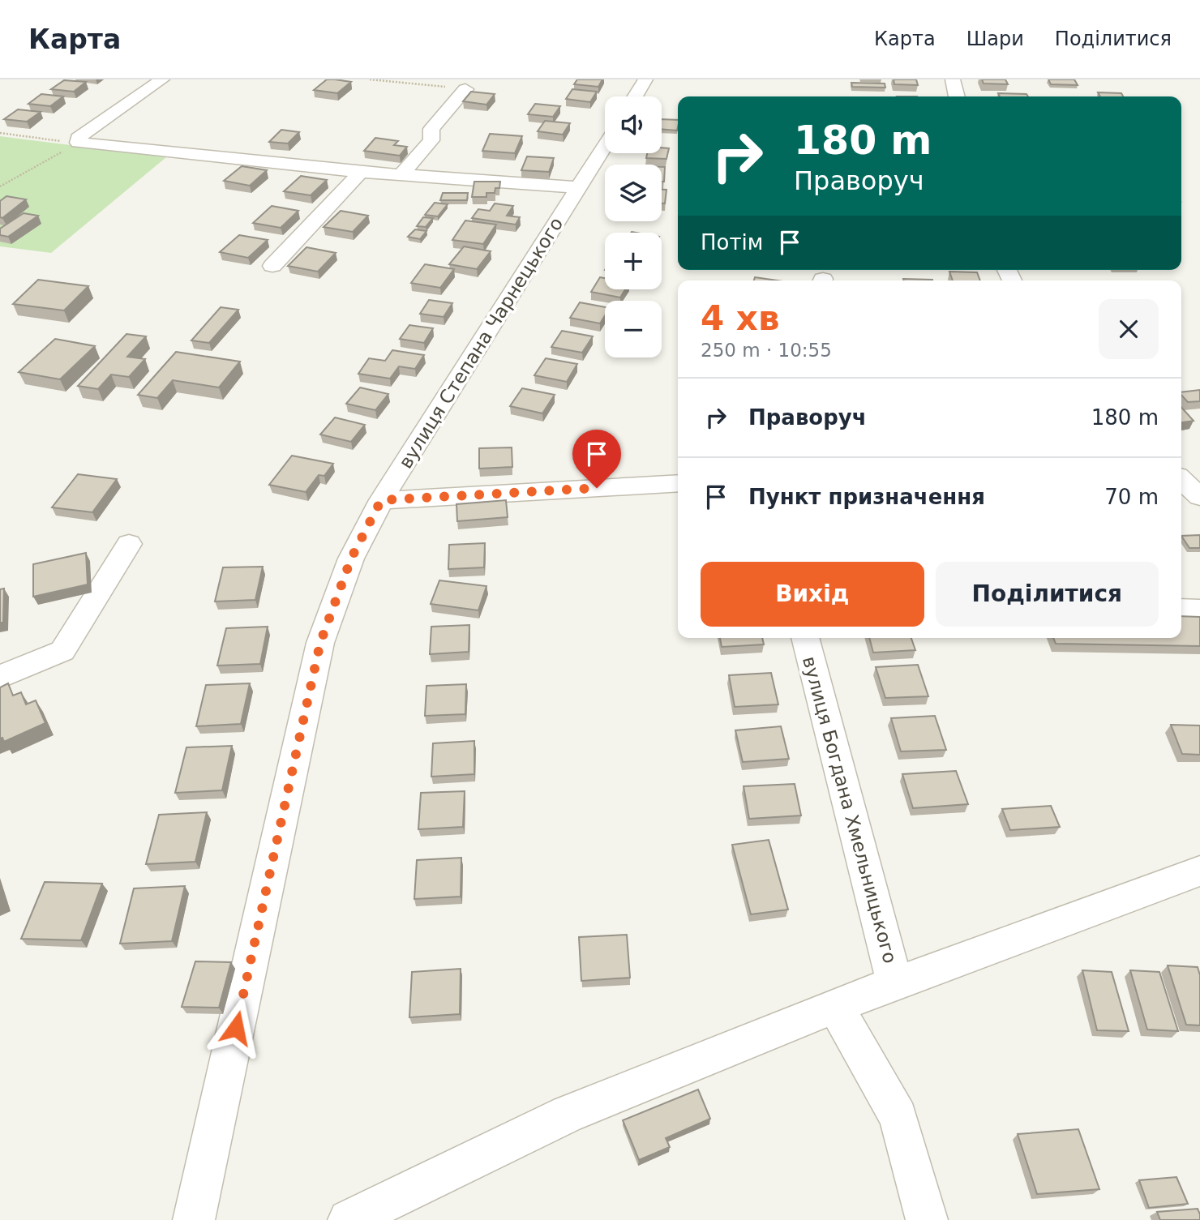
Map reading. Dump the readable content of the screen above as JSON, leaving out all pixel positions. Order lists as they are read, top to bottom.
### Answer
{
  "streets": {
    "street": ["вулиця Степана Чарнецького", "вулиця Богдана Хмельницького"]
  },
  "page": {
    "header": "Карта",
    "nav": ["Карта", "Шари", "Поділитися"],
    "map_buttons": ["+", "−"],
    "turn": ["180 m", "Праворуч"],
    "then": "Потім",
    "heading": ["4 хв", "250 m · 10:55"],
    "list": [
      {
        "name": "Праворуч",
        "value": "180 m"
      },
      {
        "name": "Пункт призначення",
        "value": "70 m"
      }
    ],
    "buttons": ["Вихід", "Поділитися"]
  }
}
